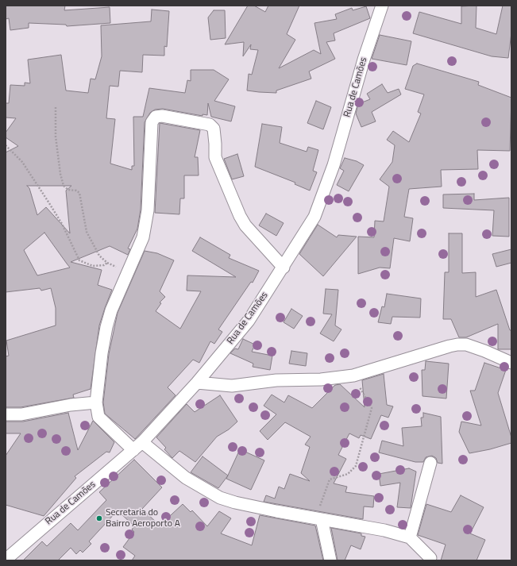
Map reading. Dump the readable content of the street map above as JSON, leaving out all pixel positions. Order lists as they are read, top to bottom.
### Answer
{
  "streets": {
    "street": ["Rua de Camões"]
  },
  "places": ["Secretaria do Bairro Aeroporto A"]
}
